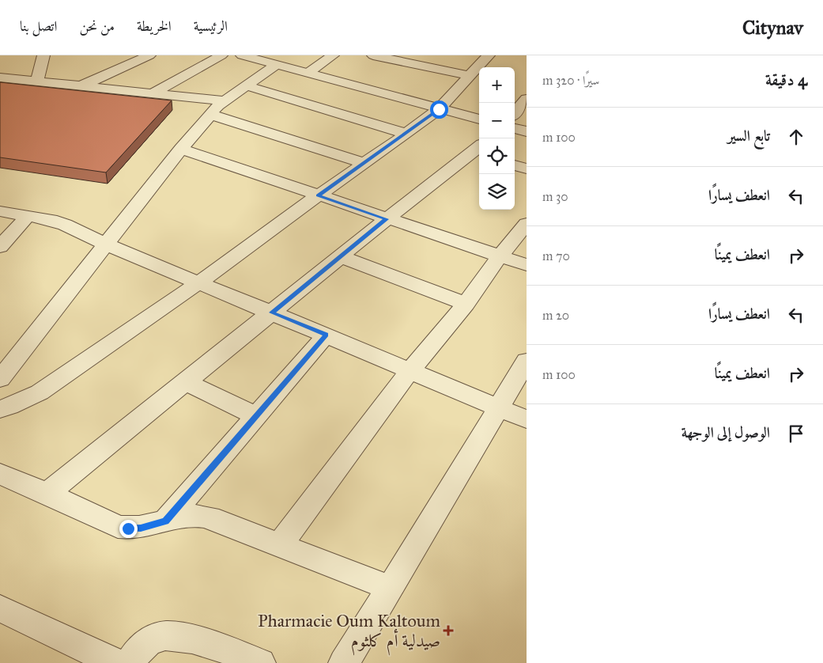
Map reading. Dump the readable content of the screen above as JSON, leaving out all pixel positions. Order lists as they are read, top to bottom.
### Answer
{
  "places": {
    "health": ["Pharmacie Oum Kaltoum صيدلية أم كلثوم"]
  },
  "page": {
    "header": "Citynav",
    "nav": [
      "الرئيسية",
      "الخريطة",
      "من نحن",
      "اتصل بنا"
    ],
    "heading": ["4 دقيقة", "سيرًا · 320 m"],
    "map_buttons": ["+", "−"],
    "list": [
      ["تابع السير", "100 m"],
      ["انعطف يسارًا", "30 m"],
      ["انعطف يمينًا", "70 m"],
      ["انعطف يسارًا", "20 m"],
      ["انعطف يمينًا", "100 m"],
      "الوصول إلى الوجهة"
    ]
  }
}
